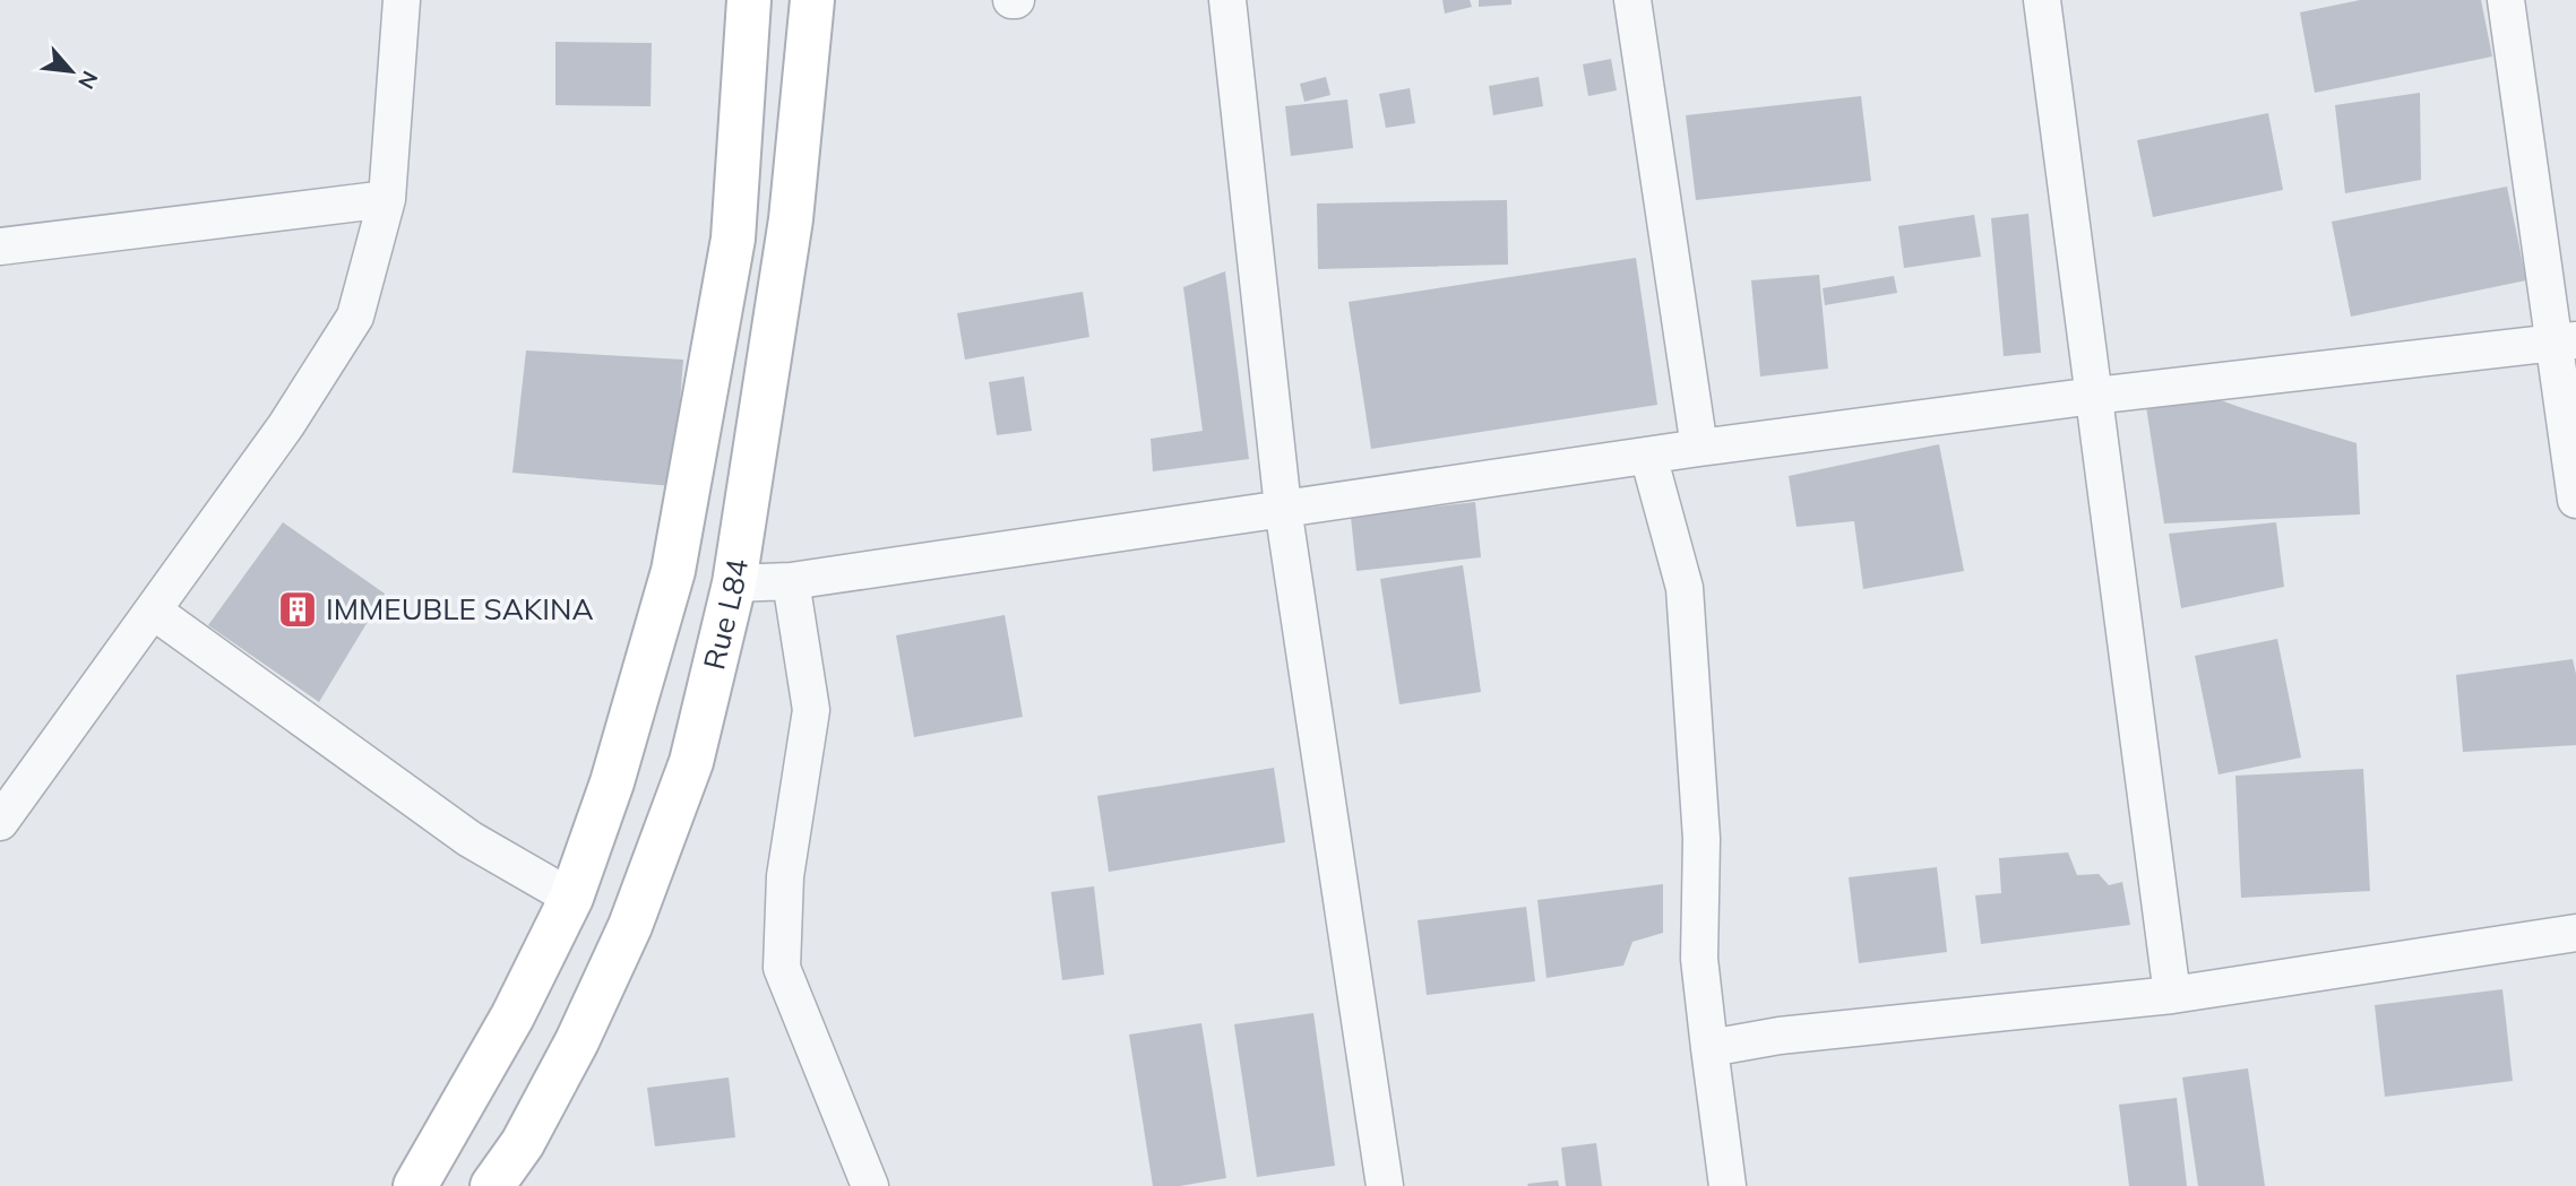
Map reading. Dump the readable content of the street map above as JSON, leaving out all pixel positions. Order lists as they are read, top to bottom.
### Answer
{
  "streets": {
    "main road": ["Rue L84"]
  },
  "places": {
    "building": ["IMMEUBLE SAKINA"]
  },
  "north": "bottom right"
}
